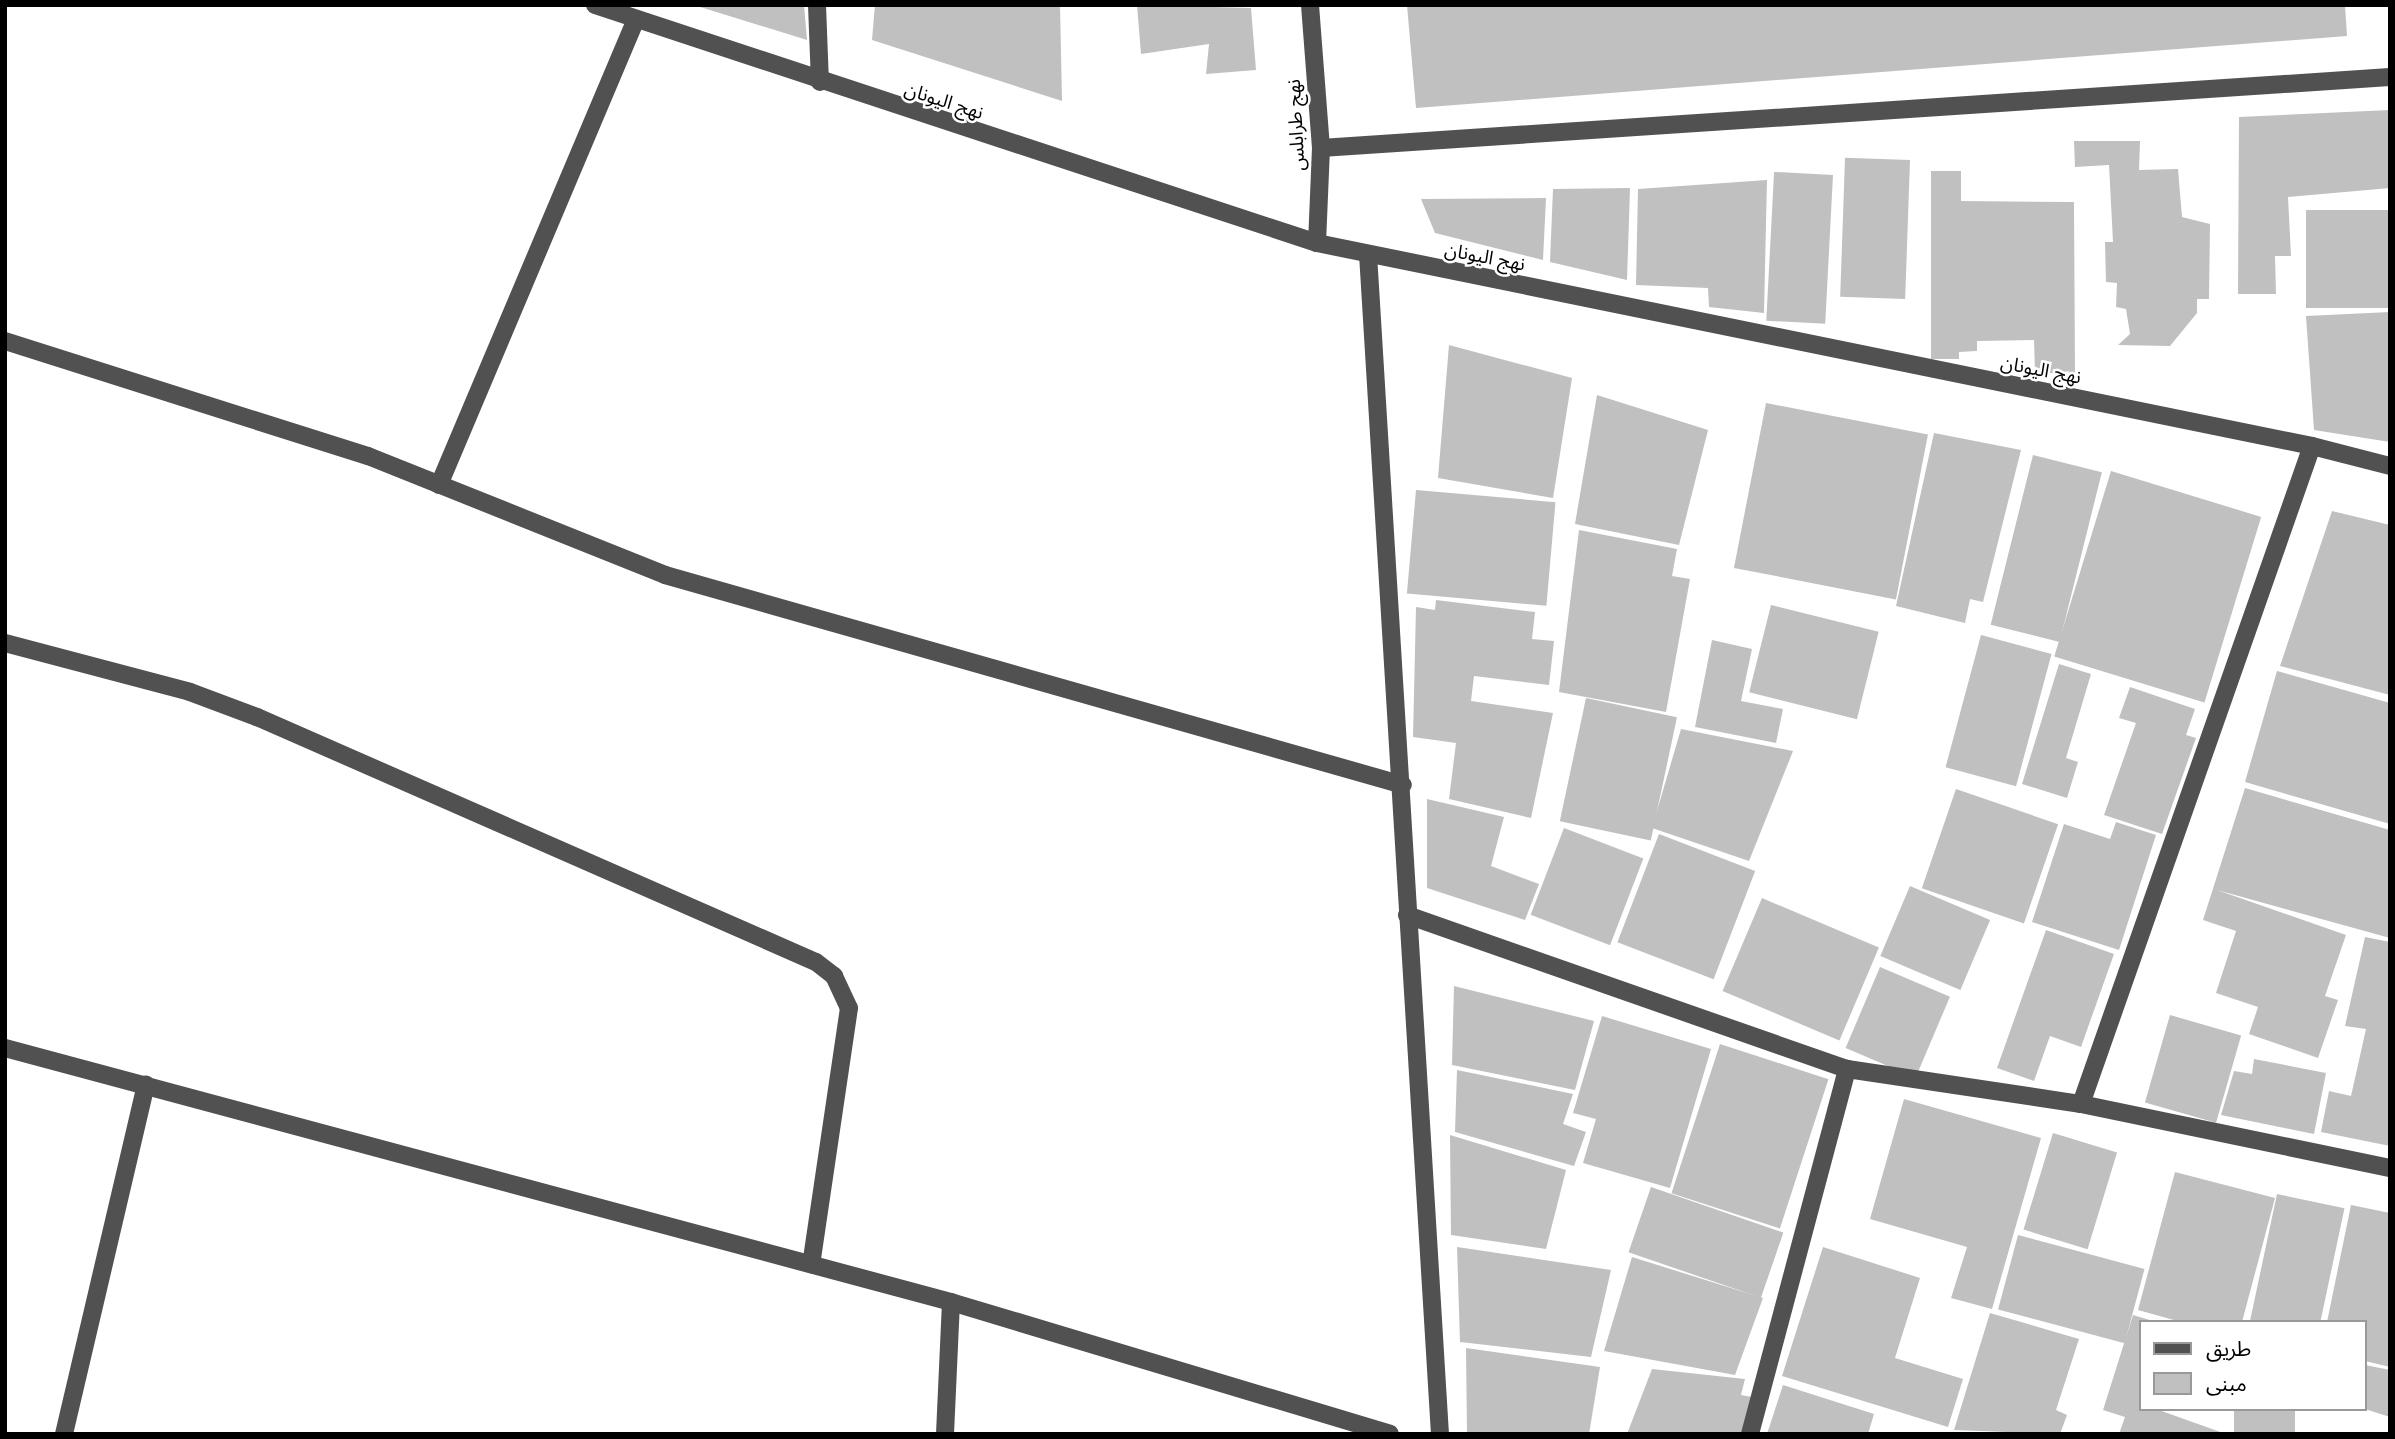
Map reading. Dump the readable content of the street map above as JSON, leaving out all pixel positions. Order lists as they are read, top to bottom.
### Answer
{
  "streets": {
    "street": ["نهج اليونان", "نهج طرابلس"]
  },
  "crossings": [
    ["نهج اليونان", "نهج طرابلس"]
  ],
  "legend": ["طريق", "مبنى"]
}
